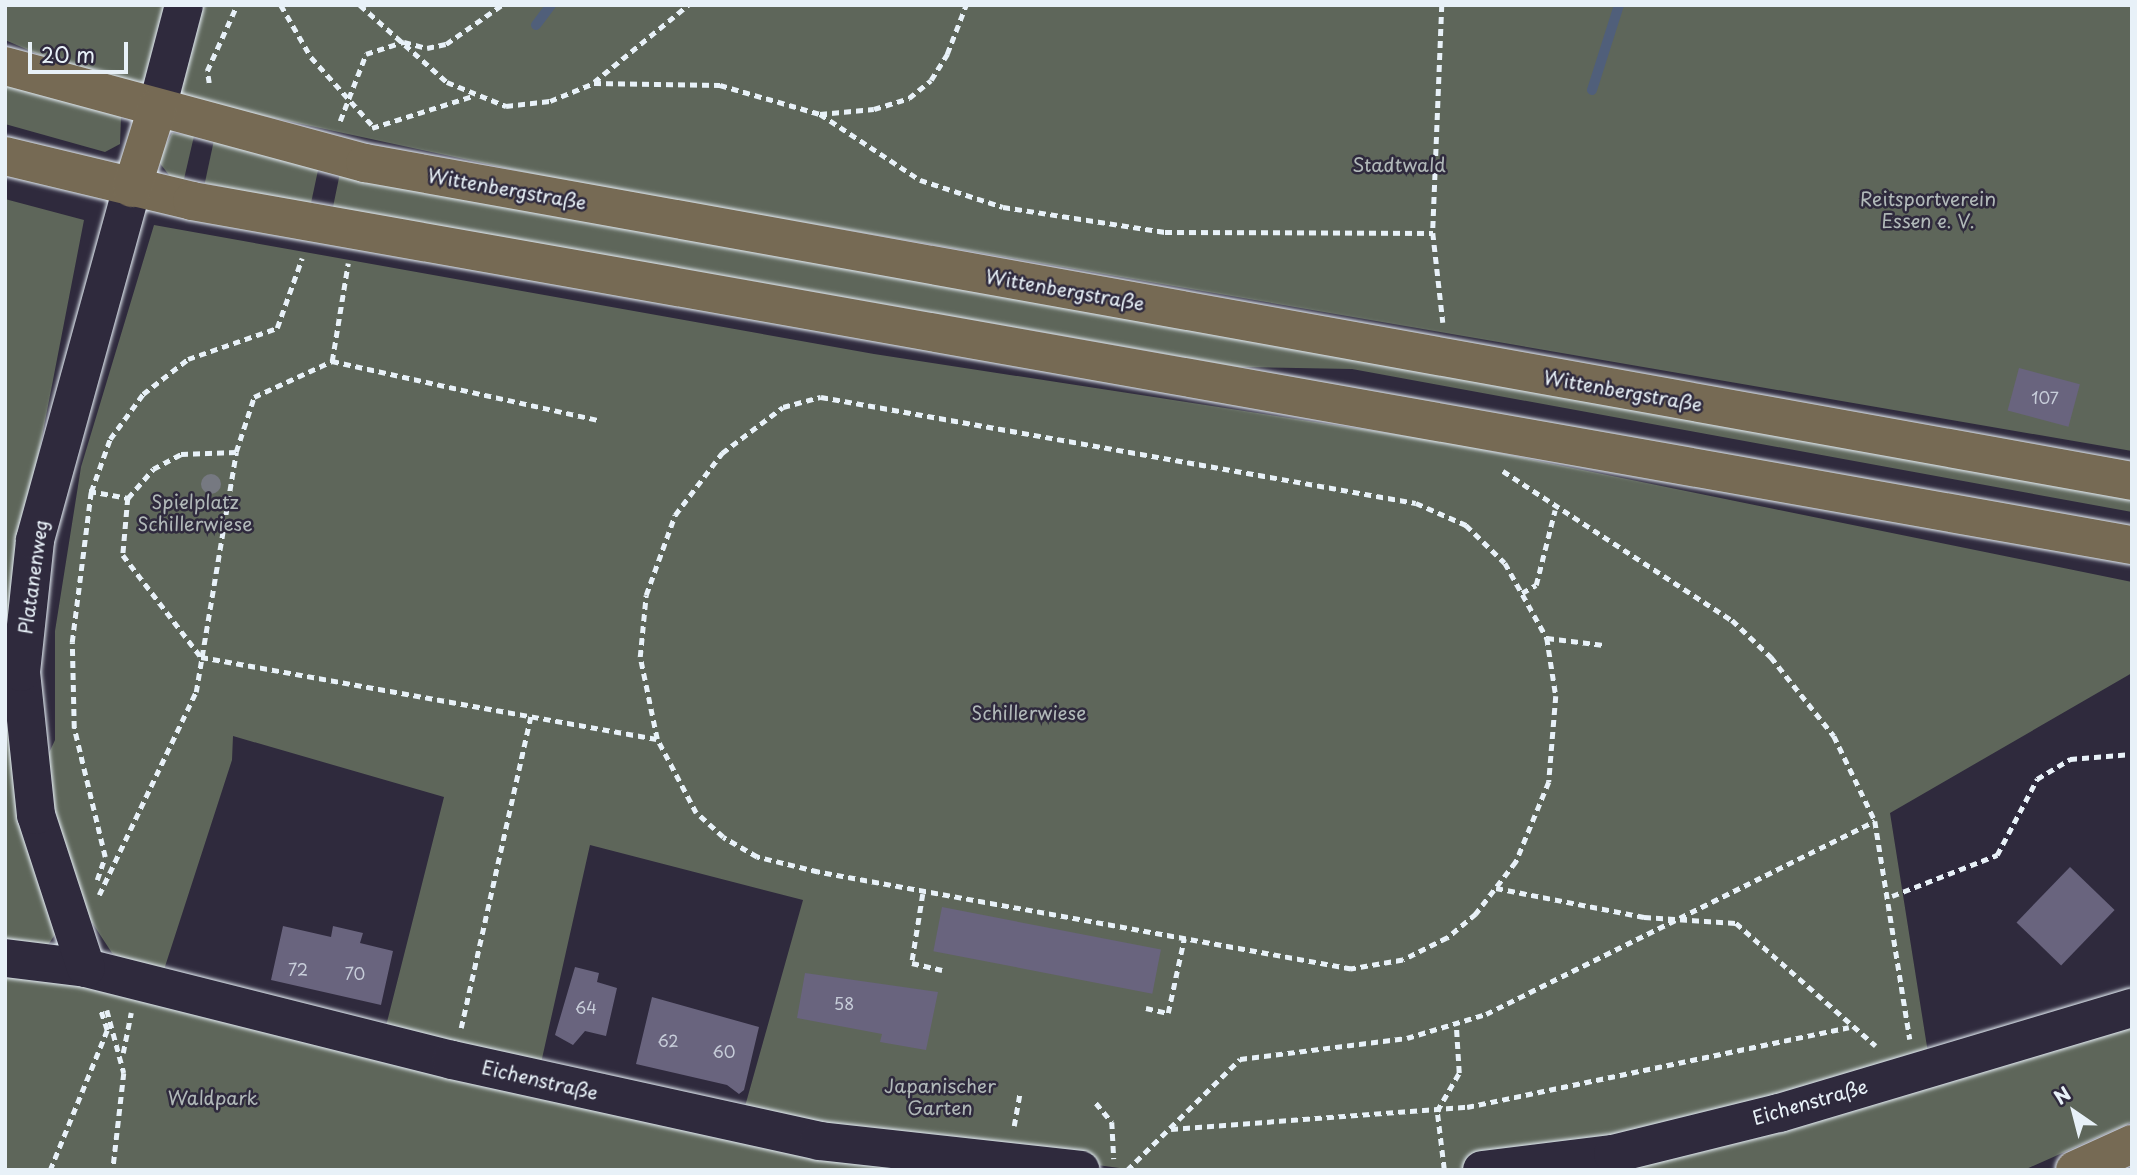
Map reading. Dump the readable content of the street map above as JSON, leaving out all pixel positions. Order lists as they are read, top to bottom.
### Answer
{
  "streets": {
    "main road": ["Wittenbergstraße"],
    "street": ["Platanenweg", "Eichenstraße"]
  },
  "crossings": [
    ["Platanenweg", "Eichenstraße"]
  ],
  "parks": [
    "Stadtwald",
    "Reitsportverein Essen e. V.",
    "Spielplatz Schillerwiese",
    "Schillerwiese",
    "Japanischer Garten",
    "Waldpark"
  ],
  "house_numbers": [
    "107",
    "72",
    "70",
    "58",
    "64",
    "62",
    "60"
  ],
  "scale_bar": "20 m",
  "north": "top left"
}
